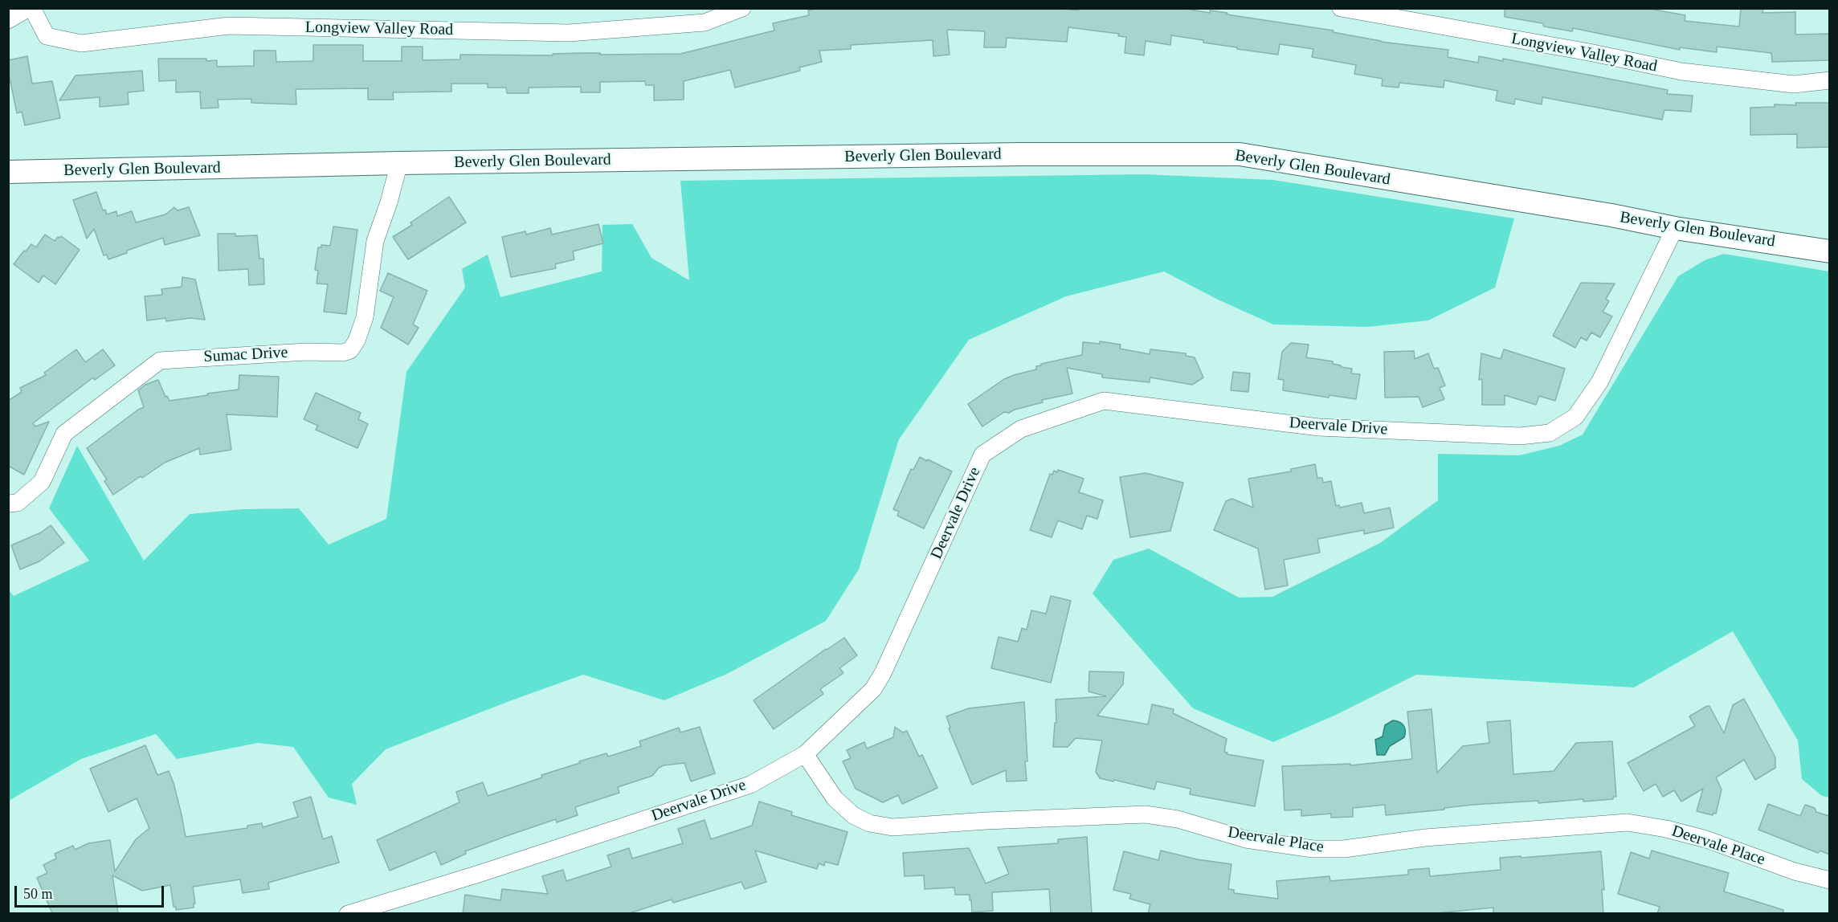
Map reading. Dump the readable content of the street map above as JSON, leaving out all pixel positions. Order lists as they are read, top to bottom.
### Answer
{
  "streets": {
    "main road": ["Beverly Glen Boulevard"],
    "street": [
      "Longview Valley Road",
      "Sumac Drive",
      "Deervale Drive",
      "Deervale Place"
    ]
  },
  "crossings": [
    ["Beverly Glen Boulevard", "Sumac Drive"],
    ["Beverly Glen Boulevard", "Deervale Drive"],
    ["Deervale Drive", "Deervale Place"]
  ],
  "scale_bar": "50 m"
}
